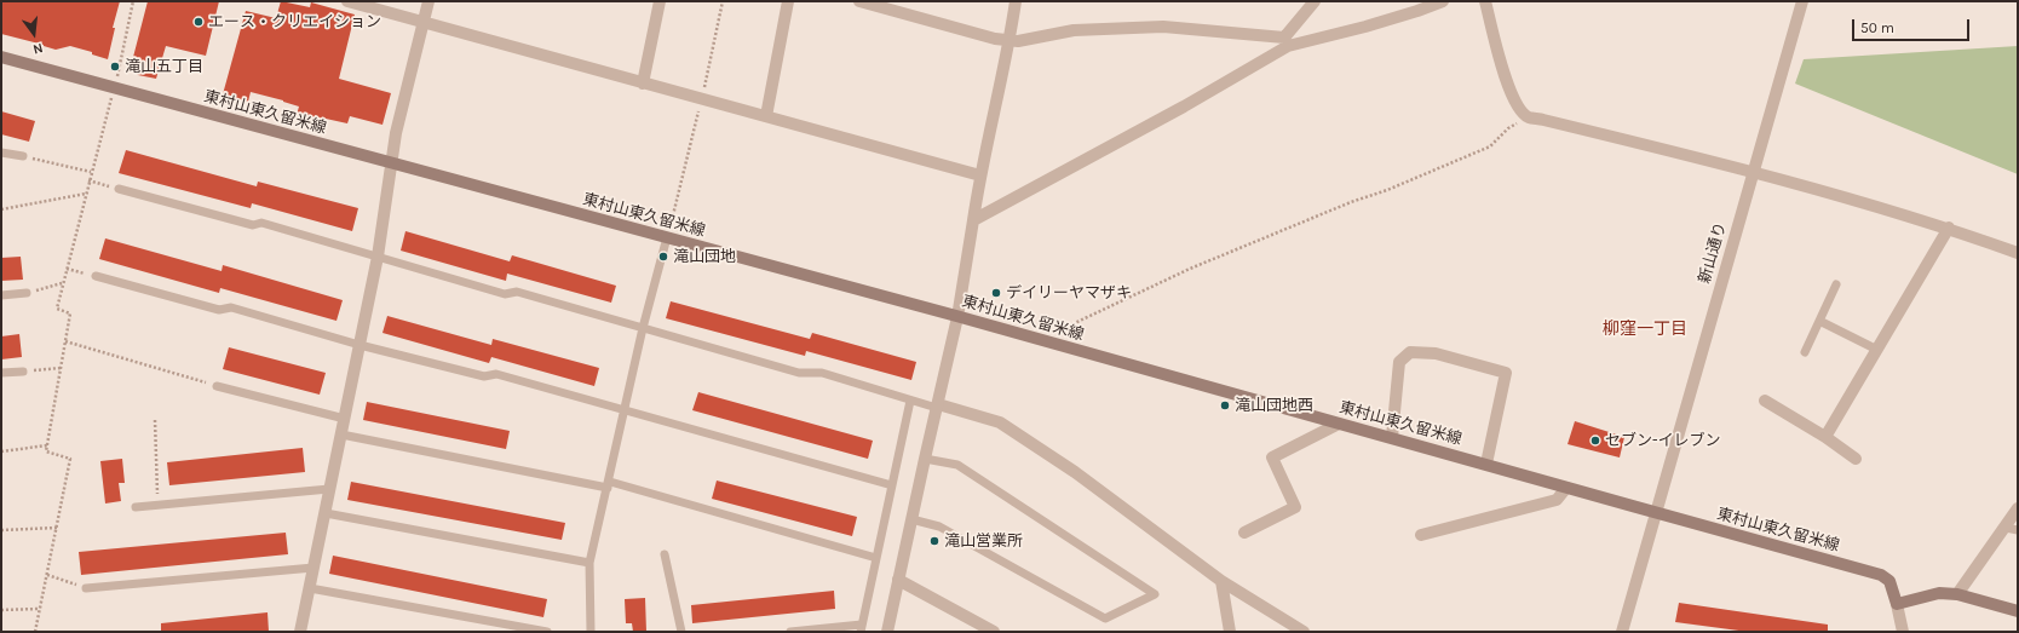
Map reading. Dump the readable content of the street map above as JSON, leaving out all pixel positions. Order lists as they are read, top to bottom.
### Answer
{
  "streets": {
    "main road": ["東村山東久留米線"],
    "street": ["新山通り"]
  },
  "crossings": [
    ["東村山東久留米線", "新山通り"]
  ],
  "districts": ["柳窪一丁目"],
  "places": [
    "エース・クリエイション",
    "滝山五丁目",
    "滝山団地",
    "デイリーヤマザキ",
    "滝山団地西",
    "セブン-イレブン",
    "滝山営業所"
  ],
  "scale_bar": "50 m",
  "north": "bottom"
}
